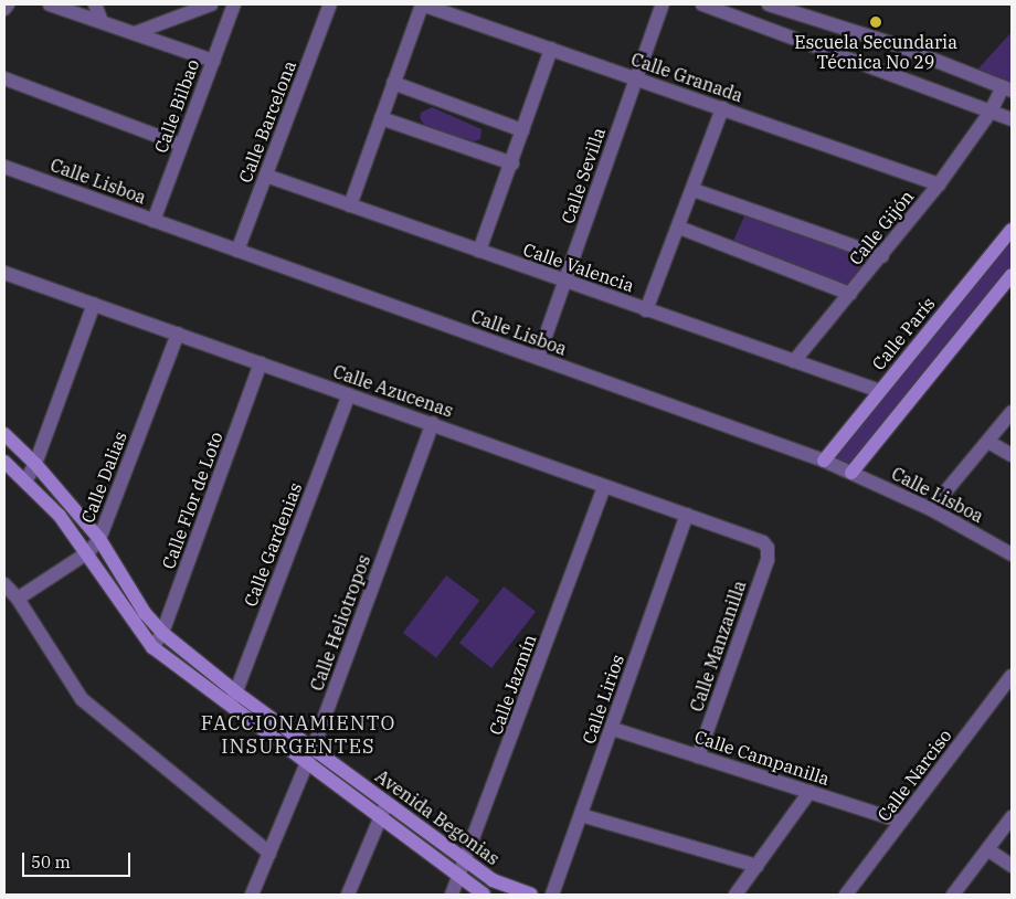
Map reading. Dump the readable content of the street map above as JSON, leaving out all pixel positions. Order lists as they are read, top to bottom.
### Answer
{
  "streets": {
    "street": [
      "Calle Granada",
      "Calle Bilbao",
      "Calle Barcelona",
      "Calle Sevilla",
      "Calle Lisboa",
      "Calle Gijón",
      "Calle Valencia",
      "Calle París",
      "Calle Azucenas",
      "Calle Dalias",
      "Calle Flor de Loto",
      "Calle Gardenias",
      "Calle Heliotropos",
      "Calle Manzanilla",
      "Calle Jazmín",
      "Calle Lirios",
      "Calle Campanilla",
      "Calle Narciso",
      "Avenida Begonias"
    ]
  },
  "crossings": [
    ["Calle Granada", "Calle Sevilla"],
    ["Calle Granada", "Calle Gijón"],
    ["Calle Bilbao", "Calle Lisboa"],
    ["Calle Barcelona", "Calle Lisboa"],
    ["Calle Barcelona", "Calle Valencia"],
    ["Calle Sevilla", "Calle Lisboa"],
    ["Calle Sevilla", "Calle Valencia"],
    ["Calle Lisboa", "Calle París"],
    ["Calle Gijón", "Calle Valencia"],
    ["Calle Valencia", "Calle París"],
    ["Calle Azucenas", "Calle Dalias"],
    ["Calle Azucenas", "Calle Flor de Loto"],
    ["Calle Azucenas", "Calle Gardenias"],
    ["Calle Azucenas", "Calle Heliotropos"],
    ["Calle Azucenas", "Calle Manzanilla"],
    ["Calle Azucenas", "Calle Jazmín"],
    ["Calle Azucenas", "Calle Lirios"],
    ["Calle Dalias", "Avenida Begonias"],
    ["Calle Flor de Loto", "Avenida Begonias"],
    ["Calle Gardenias", "Avenida Begonias"],
    ["Calle Heliotropos", "Avenida Begonias"],
    ["Calle Manzanilla", "Calle Campanilla"],
    ["Calle Jazmín", "Avenida Begonias"],
    ["Calle Lirios", "Calle Campanilla"],
    ["Calle Campanilla", "Calle Narciso"]
  ],
  "districts": ["FACCIONAMIENTO INSURGENTES"],
  "places": ["Escuela Secundaria Técnica No 29"],
  "scale_bar": "50 m"
}
